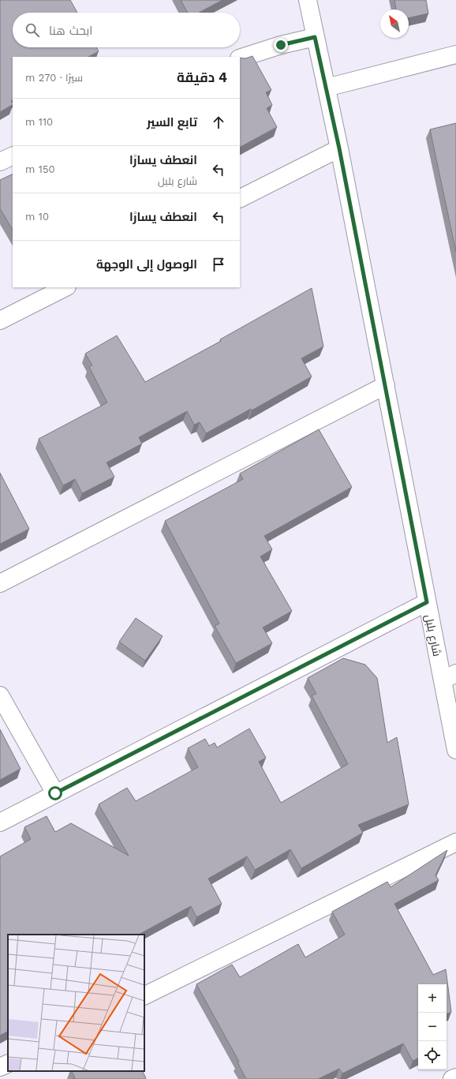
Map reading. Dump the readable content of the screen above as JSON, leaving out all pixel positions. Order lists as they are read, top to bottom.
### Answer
{
  "streets": {
    "street": ["شارع بلبل"]
  },
  "north": "top left",
  "page": {
    "search": "ابحث هنا",
    "heading": ["4 دقيقة", "سيرًا · 270 m"],
    "list": [
      ["تابع السير", "110 m"],
      ["انعطف يسارًا", "شارع بلبل", "150 m"],
      ["انعطف يسارًا", "10 m"],
      "الوصول إلى الوجهة"
    ],
    "map_buttons": ["+", "−"]
  }
}
